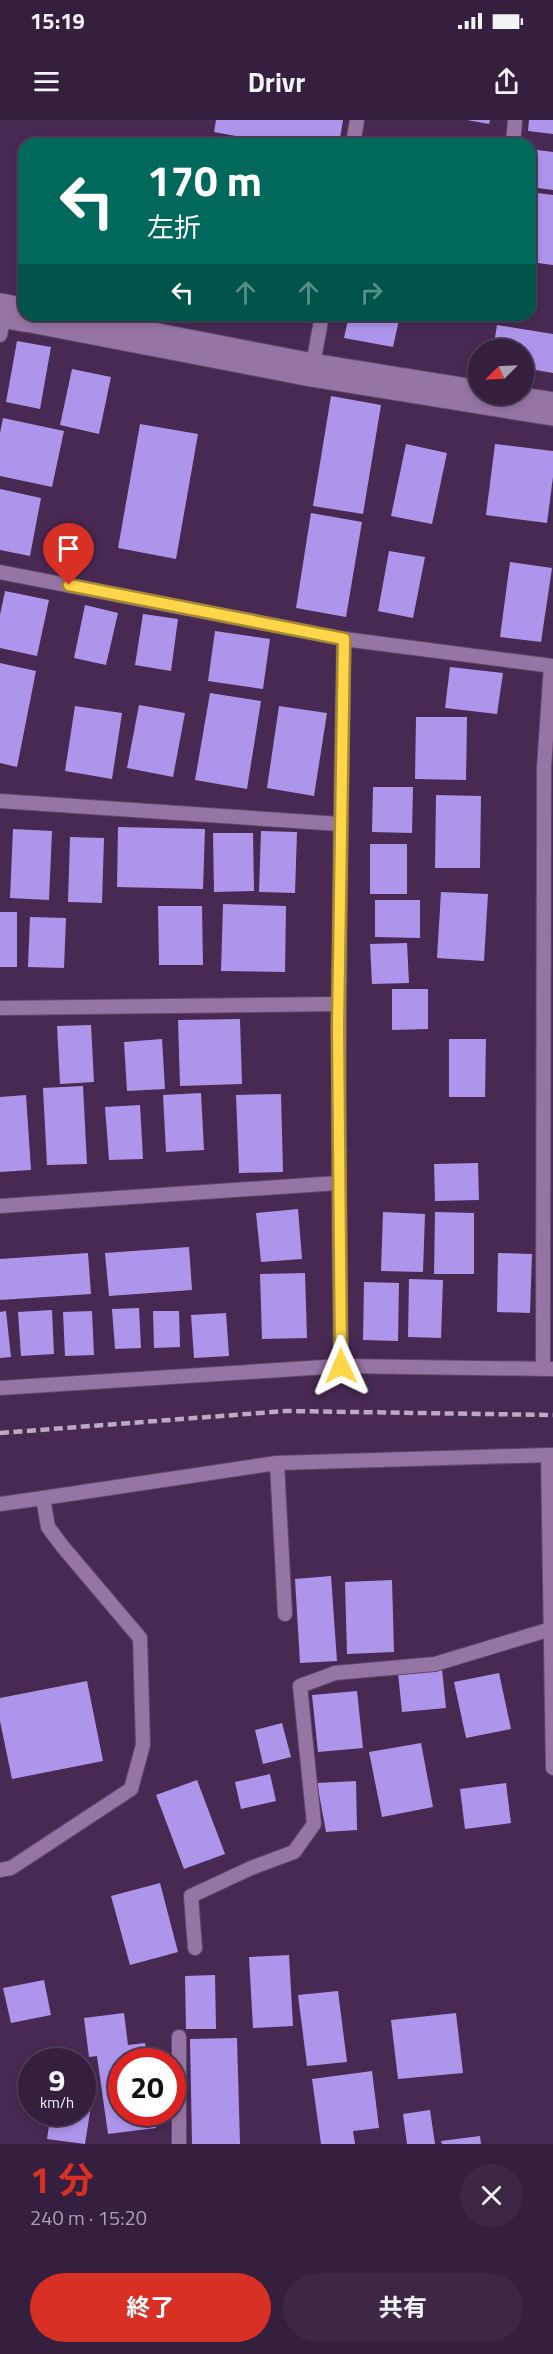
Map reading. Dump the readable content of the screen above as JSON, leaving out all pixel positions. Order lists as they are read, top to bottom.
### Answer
{
  "north": "bottom left",
  "page": {
    "status": "15:19",
    "header": "Drivr",
    "turn": ["170 m", "左折"],
    "speed": "9 km/h",
    "limit": "20",
    "heading": ["1 分", "240 m · 15:20"],
    "buttons": ["終了", "共有"]
  }
}
